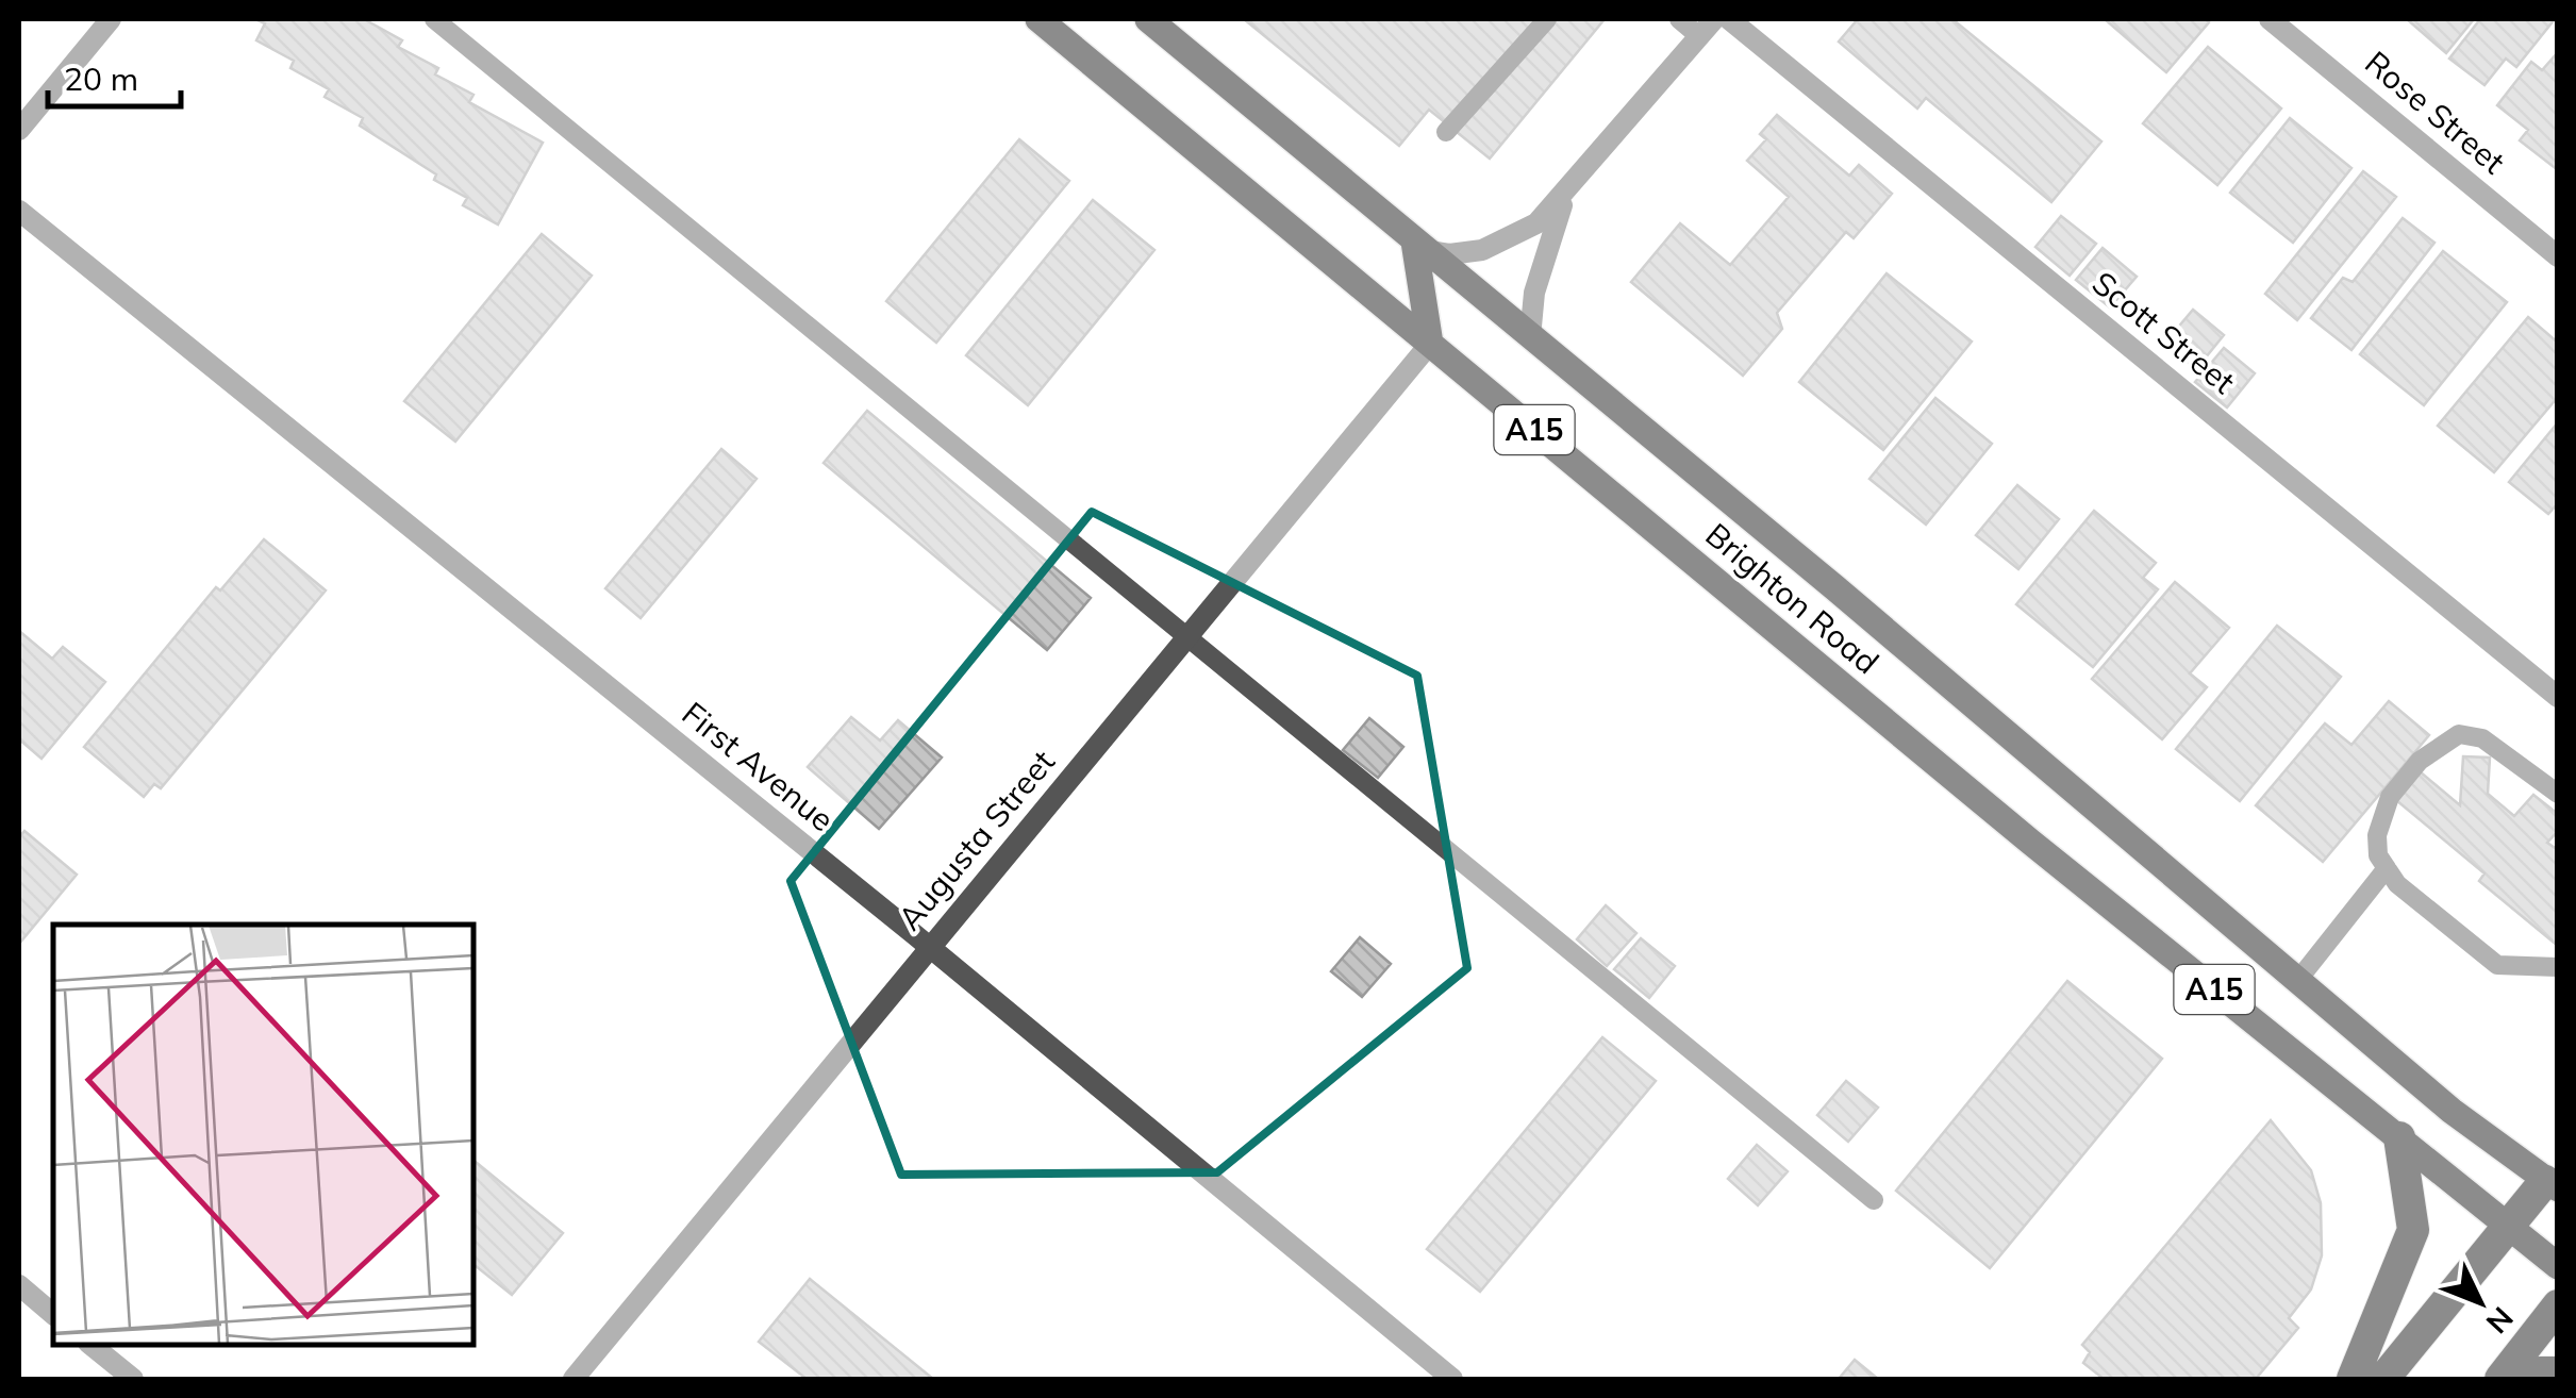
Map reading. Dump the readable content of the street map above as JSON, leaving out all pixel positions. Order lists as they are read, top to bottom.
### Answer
{
  "streets": {
    "main road": ["A15", "Brighton Road"],
    "street": [
      "Rose Street",
      "Scott Street",
      "First Avenue",
      "Augusta Street"
    ]
  },
  "crossings": [
    ["A15", "Brighton Road"],
    ["Brighton Road", "Augusta Street"],
    ["First Avenue", "Augusta Street"]
  ],
  "scale_bar": "20 m",
  "north": "bottom right"
}
